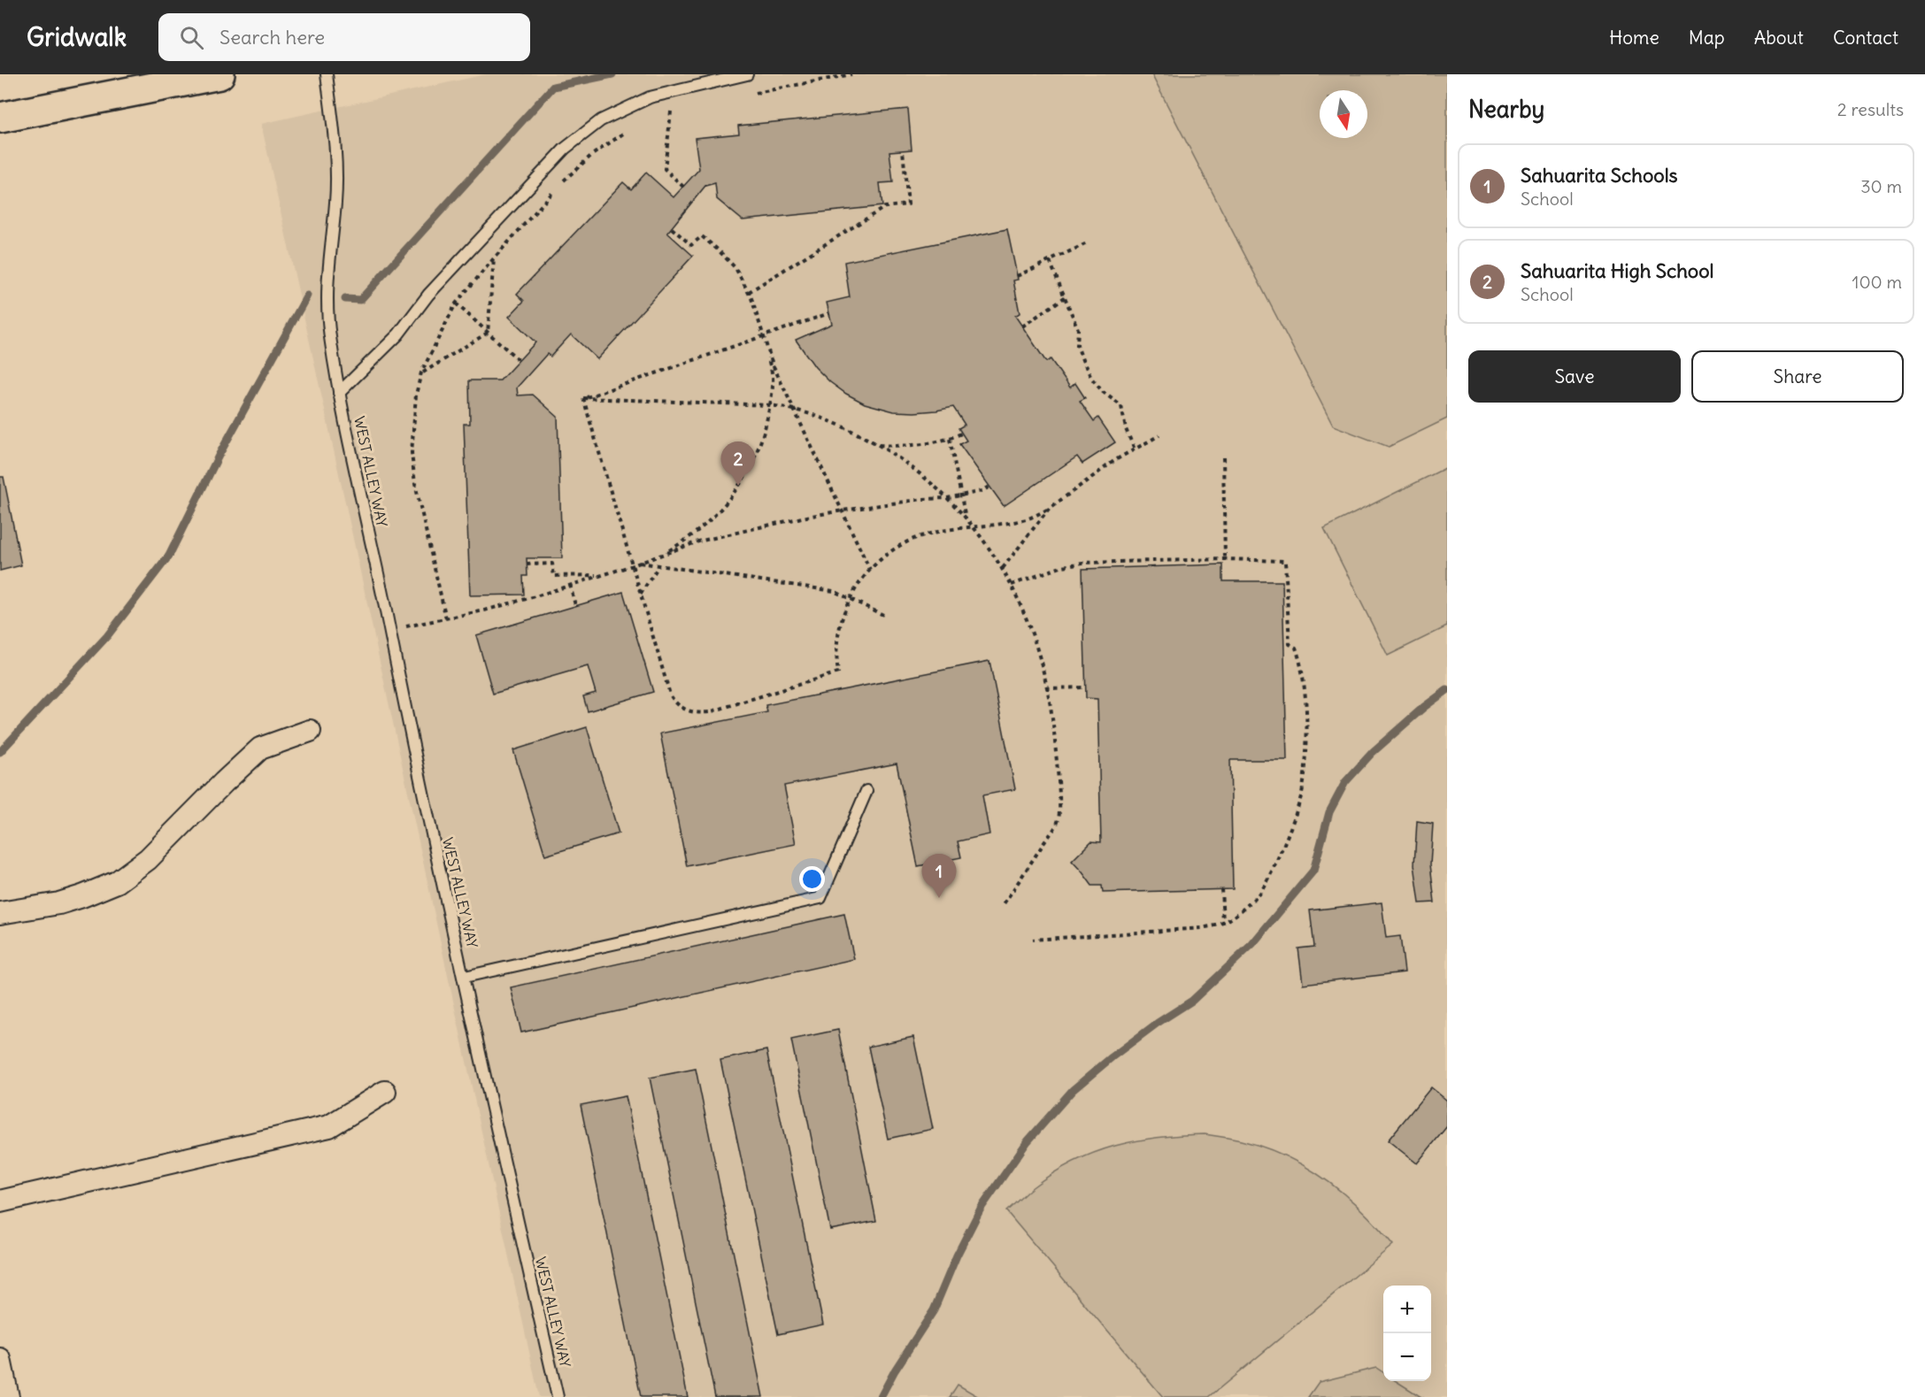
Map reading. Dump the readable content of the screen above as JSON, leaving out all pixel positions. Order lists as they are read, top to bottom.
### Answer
{
  "streets": {
    "lane": ["WEST ALLEY WAY"]
  },
  "north": "bottom",
  "page": {
    "header": "Gridwalk",
    "search": "Search here",
    "nav": [
      "Home",
      "Map",
      "About",
      "Contact"
    ],
    "heading": ["Nearby", "2 results"],
    "list": [
      {
        "mark": "1",
        "name": "Sahuarita Schools",
        "note": "School",
        "value": "30 m"
      },
      {
        "mark": "2",
        "name": "Sahuarita High School",
        "note": "School",
        "value": "100 m"
      }
    ],
    "buttons": ["Save", "Share"],
    "pins": ["2", "1"],
    "map_buttons": ["+", "−"]
  }
}
